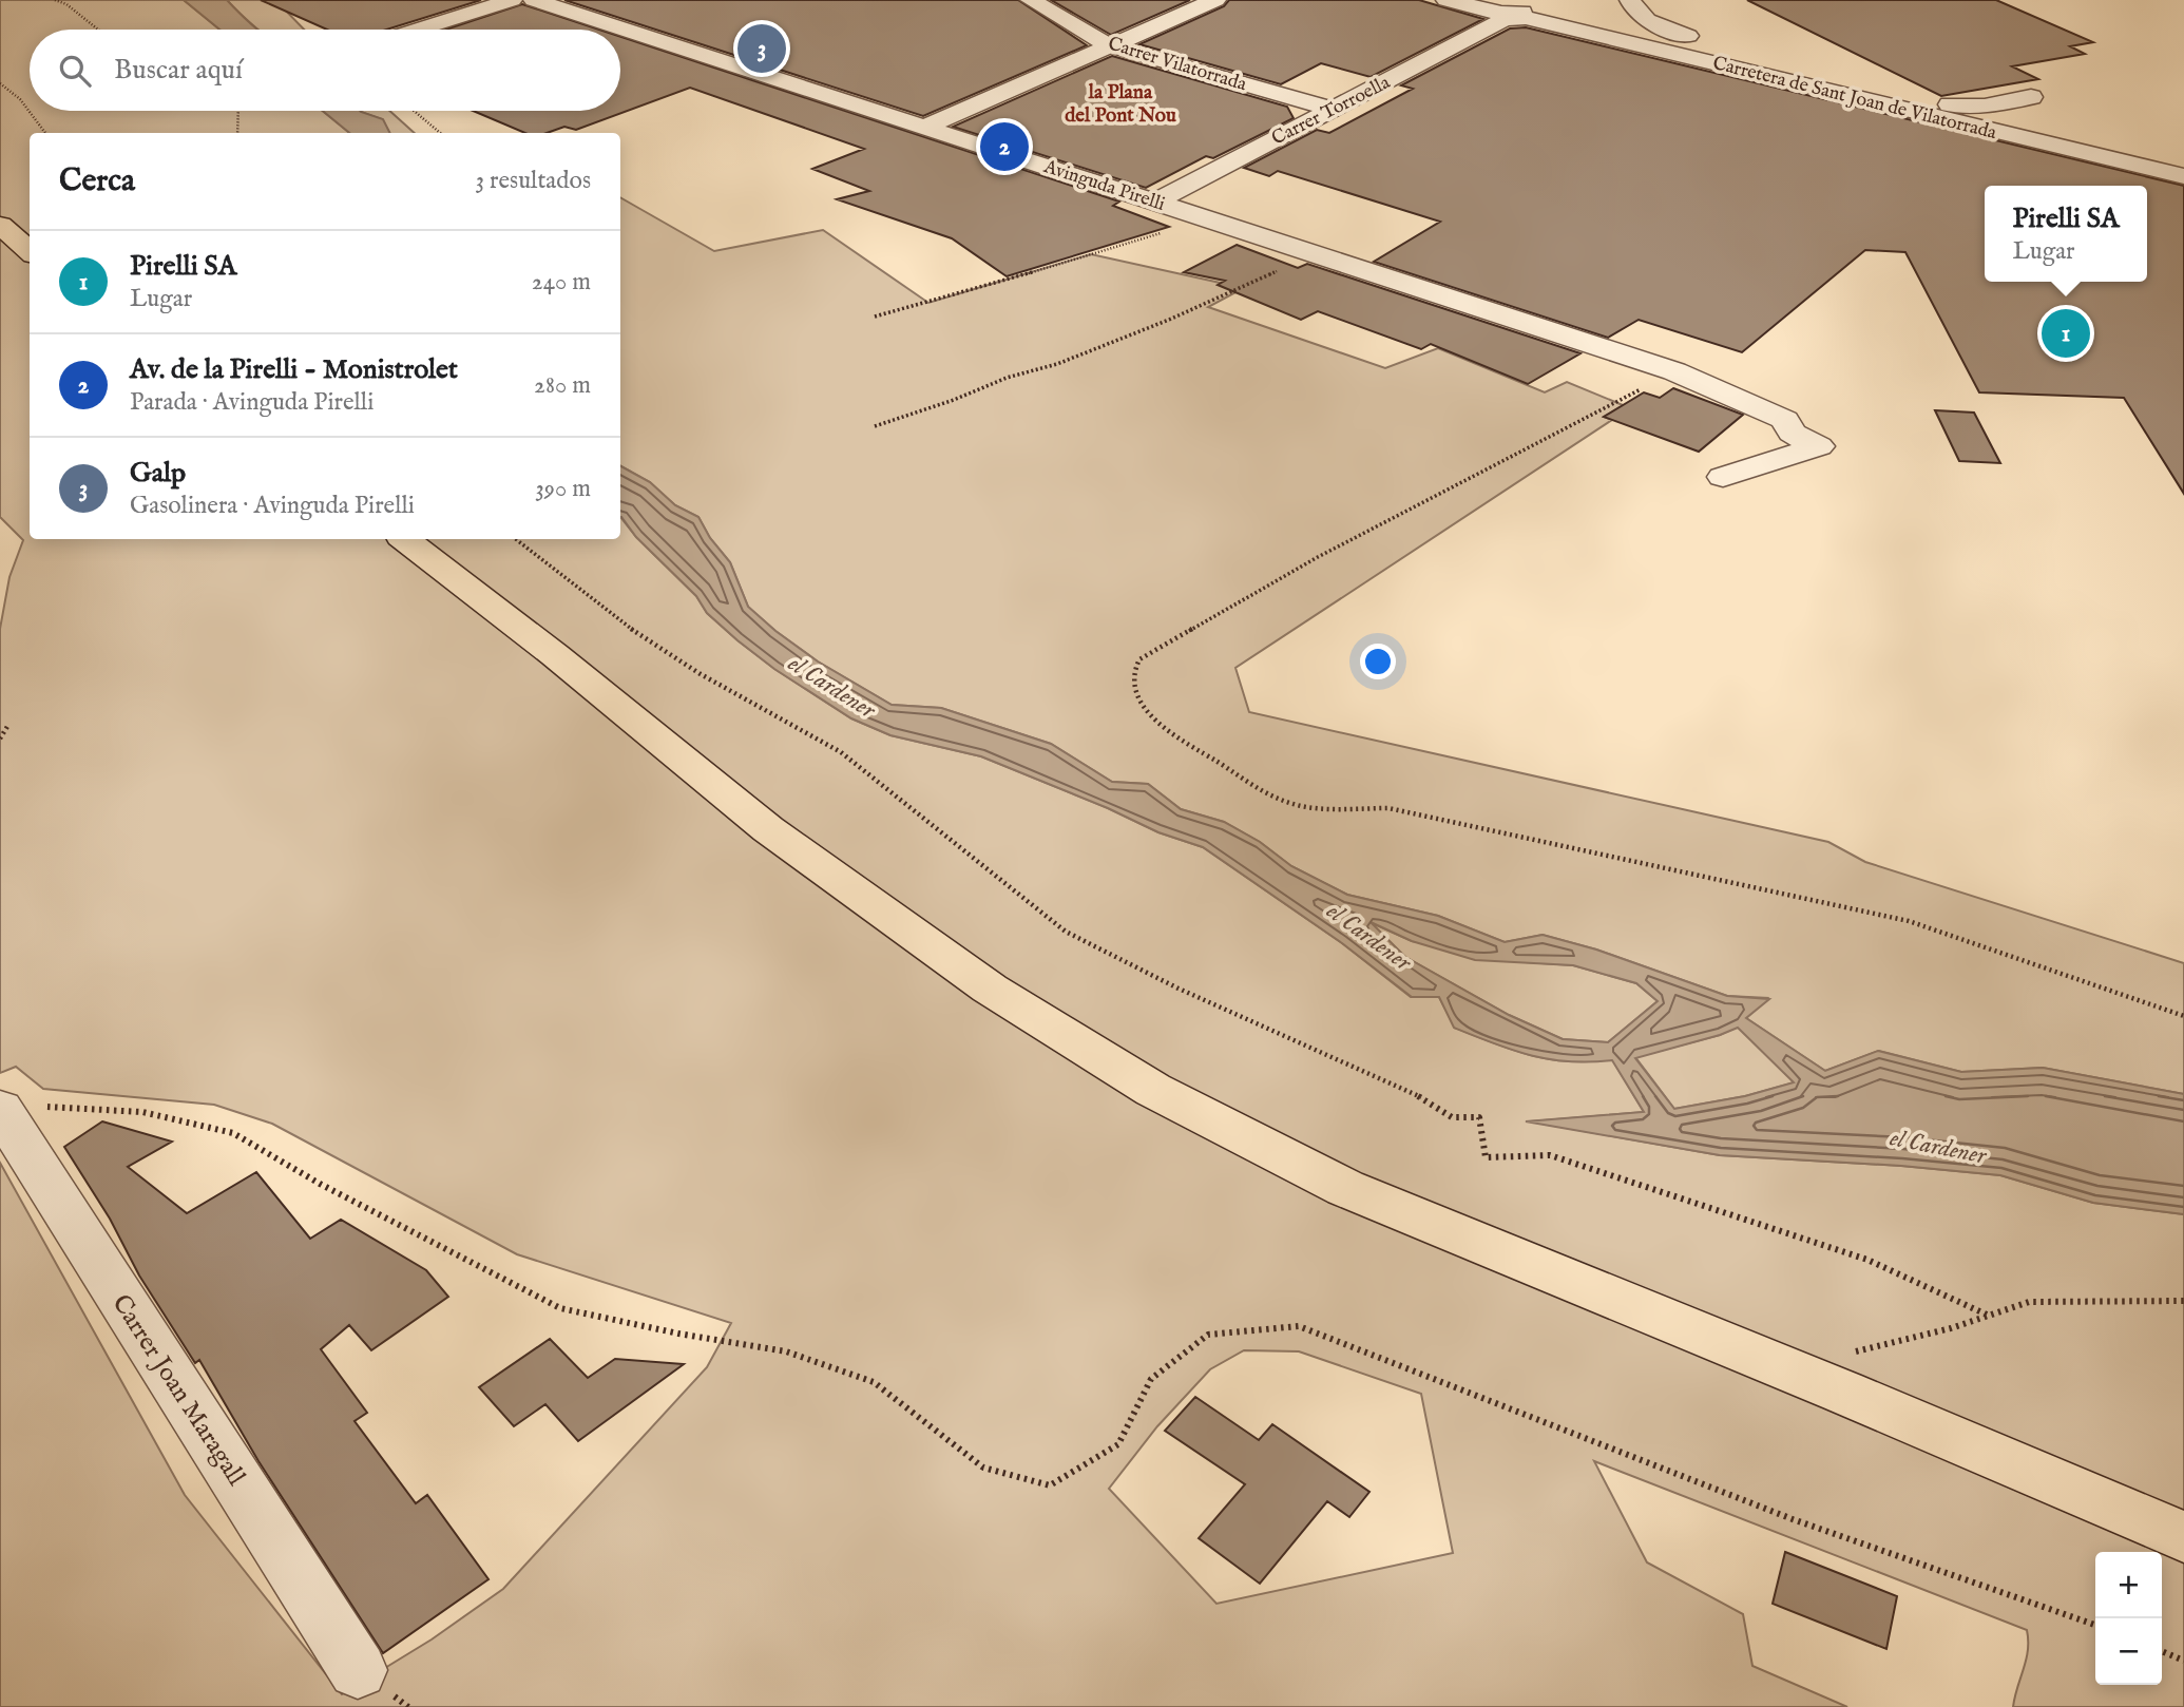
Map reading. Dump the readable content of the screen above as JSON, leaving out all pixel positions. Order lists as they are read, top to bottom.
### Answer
{
  "streets": {
    "street": [
      "Carrer Vilatorrada",
      "Carretera de Sant Joan de Vilatorrada",
      "Carrer Torroella",
      "Avinguda Pirelli",
      "Carrer Joan Maragall"
    ]
  },
  "crossings": [
    ["Carrer Vilatorrada", "Carrer Torroella"],
    ["Carretera de Sant Joan de Vilatorrada", "Carrer Torroella"],
    ["Carrer Torroella", "Avinguda Pirelli"]
  ],
  "districts": ["la Plana del Pont Nou"],
  "water": ["el Cardener"],
  "page": {
    "pins": ["3", "2", "1"],
    "search": "Buscar aquí",
    "heading": ["Cerca", "3 resultados"],
    "popup": ["Pirelli SA", "Lugar"],
    "list": [
      {
        "mark": "1",
        "name": "Pirelli SA",
        "note": "Lugar",
        "value": "240 m"
      },
      {
        "mark": "2",
        "name": "Av. de la Pirelli - Monistrolet",
        "note": "Parada · Avinguda Pirelli",
        "value": "280 m"
      },
      {
        "mark": "3",
        "name": "Galp",
        "note": "Gasolinera · Avinguda Pirelli",
        "value": "390 m"
      }
    ],
    "map_buttons": ["+", "−"]
  }
}
